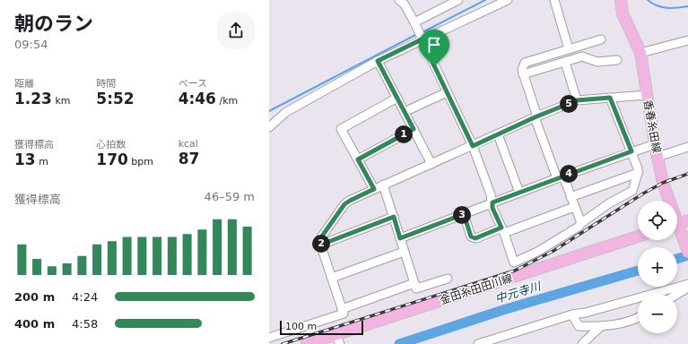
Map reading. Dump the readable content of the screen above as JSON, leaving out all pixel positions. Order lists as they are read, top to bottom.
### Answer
{
  "streets": {
    "main road": ["香春糸田線", "金田糸田田川線"]
  },
  "water": ["中元寺川"],
  "scale_bar": "100 m",
  "page": {
    "heading": ["朝のラン", "09:54"],
    "stats": [
      ["距離", "1.23 km"],
      ["時間", "5:52"],
      ["ペース", "4:46 /km"],
      ["獲得標高", "13 m"],
      ["心拍数", "170 bpm"],
      ["kcal", "87"]
    ],
    "pins": [
      "5",
      "1",
      "4",
      "3",
      "2"
    ],
    "chart": ["獲得標高", "46–59 m"],
    "map_buttons": ["+", "−"],
    "list": [
      {
        "name": "200 m",
        "note": "4:24"
      },
      {
        "name": "400 m",
        "note": "4:58"
      }
    ],
    "scale": "100 m"
  }
}
